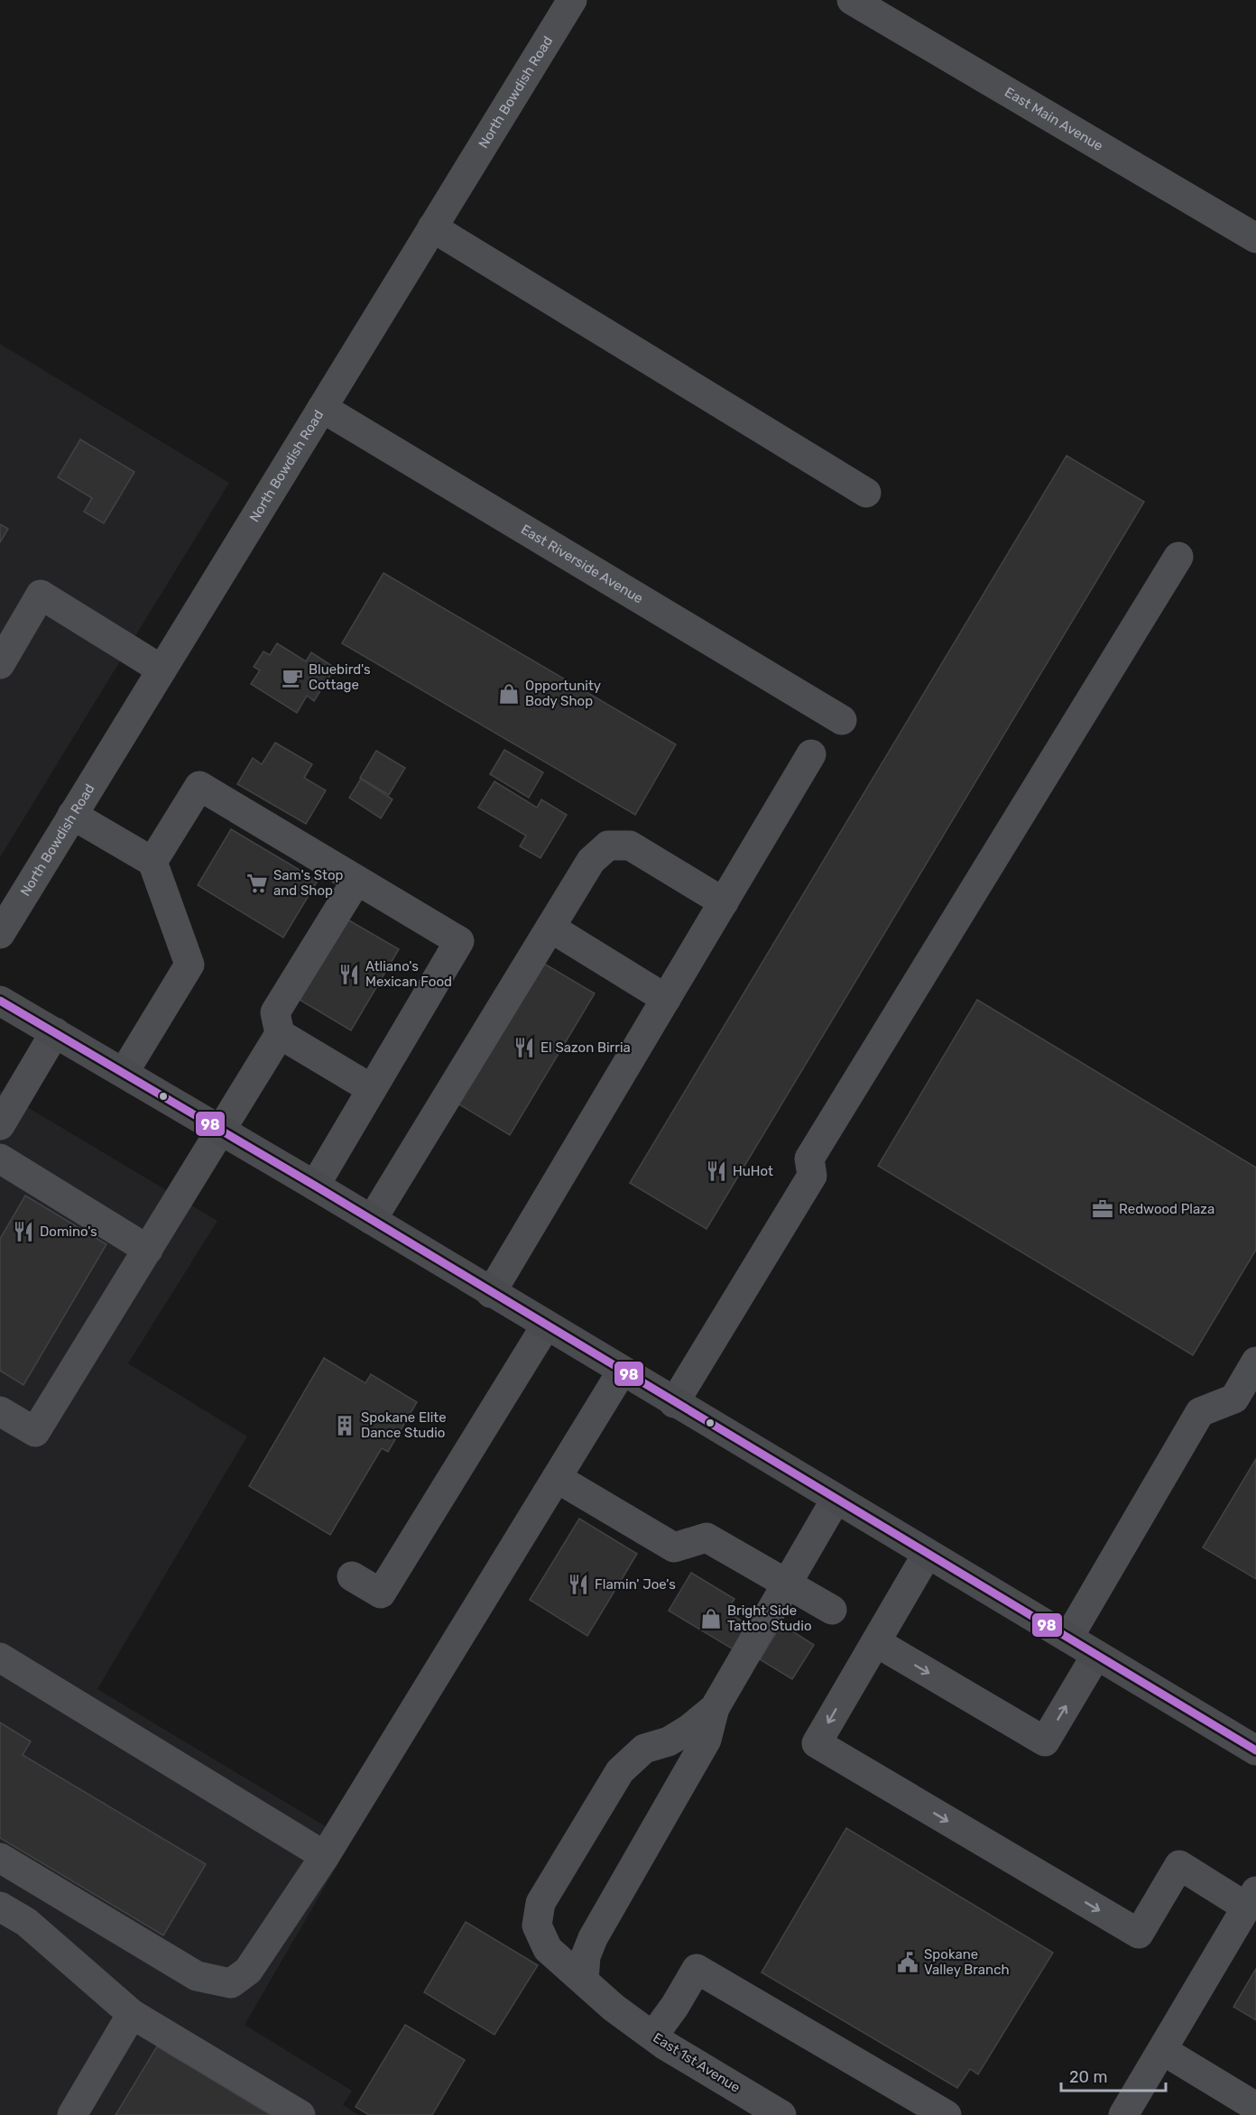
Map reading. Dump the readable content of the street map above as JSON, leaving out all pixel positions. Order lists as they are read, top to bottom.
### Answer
{
  "streets": {
    "street": [
      "North Bowdish Road",
      "East Main Avenue",
      "East Riverside Avenue",
      "East 1st Avenue"
    ]
  },
  "crossings": [
    ["North Bowdish Road", "East Riverside Avenue"]
  ],
  "places": {
    "cafe": ["Bluebird's Cottage"],
    "shop": ["Opportunity Body Shop", "Bright Side Tattoo Studio"],
    "supermarket": ["Sam's Stop and Shop"],
    "restaurant": [
      "Atliano's Mexican Food",
      "El Sazon Birria",
      "HuHot",
      "Domino's",
      "Flamin' Joe's"
    ],
    "office": ["Redwood Plaza"],
    "building": ["Spokane Elite Dance Studio"],
    "public building": ["Spokane Valley Branch"]
  },
  "lines": ["transit line 98"],
  "scale_bar": "20 m"
}
